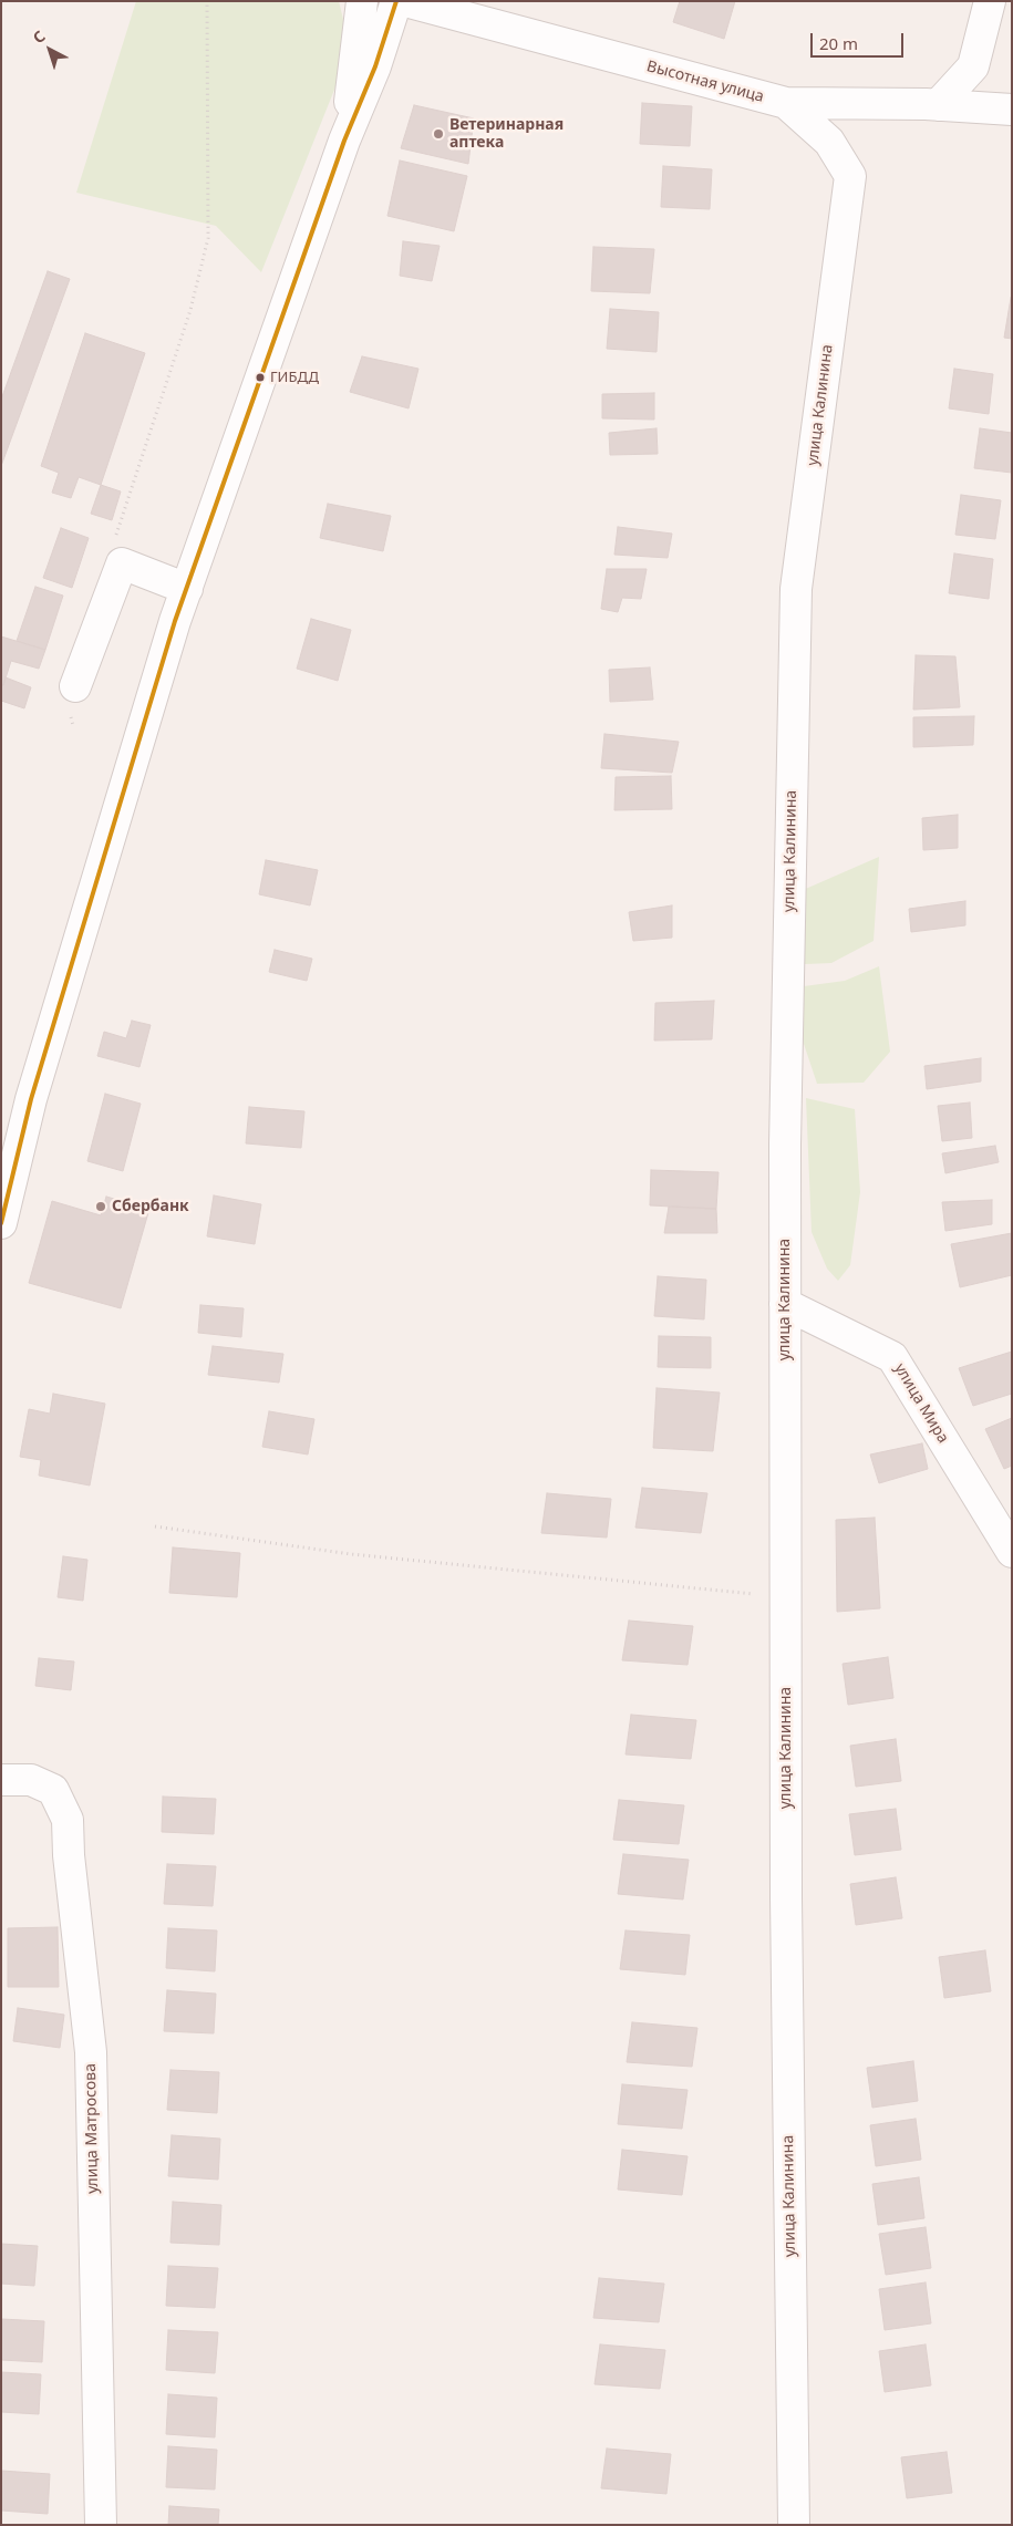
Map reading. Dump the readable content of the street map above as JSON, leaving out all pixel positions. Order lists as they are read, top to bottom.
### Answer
{
  "streets": {
    "street": [
      "Высотная улица",
      "улица Калинина",
      "улица Мира",
      "улица Матросова"
    ]
  },
  "crossings": [
    ["Высотная улица", "улица Калинина"],
    ["улица Калинина", "улица Мира"]
  ],
  "places": ["Ветеринарная аптека", "ГИБДД", "Сбербанк"],
  "scale_bar": "20 m",
  "north": "top left"
}
